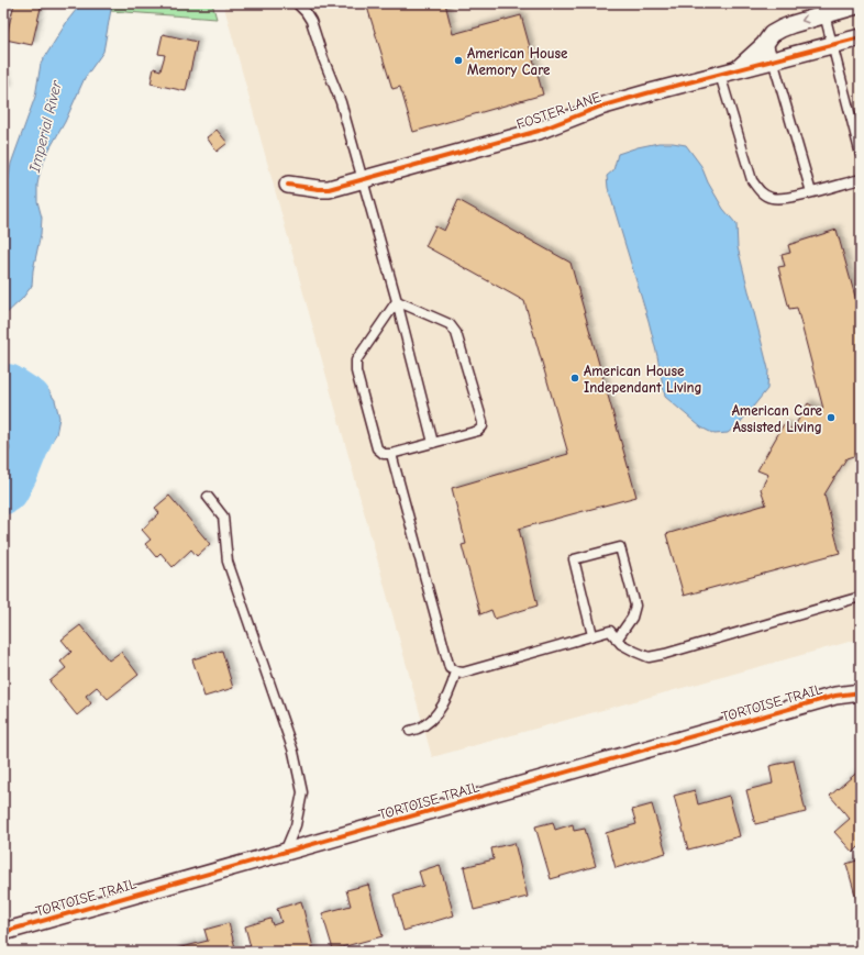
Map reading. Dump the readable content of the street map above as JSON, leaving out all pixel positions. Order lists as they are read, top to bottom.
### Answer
{
  "streets": {
    "street": ["FOSTER LANE", "TORTOISE TRAIL"]
  },
  "water": ["Imperial River"],
  "places": ["American House Memory Care", "American House Independant Living", "American Care Assisted Living"]
}
